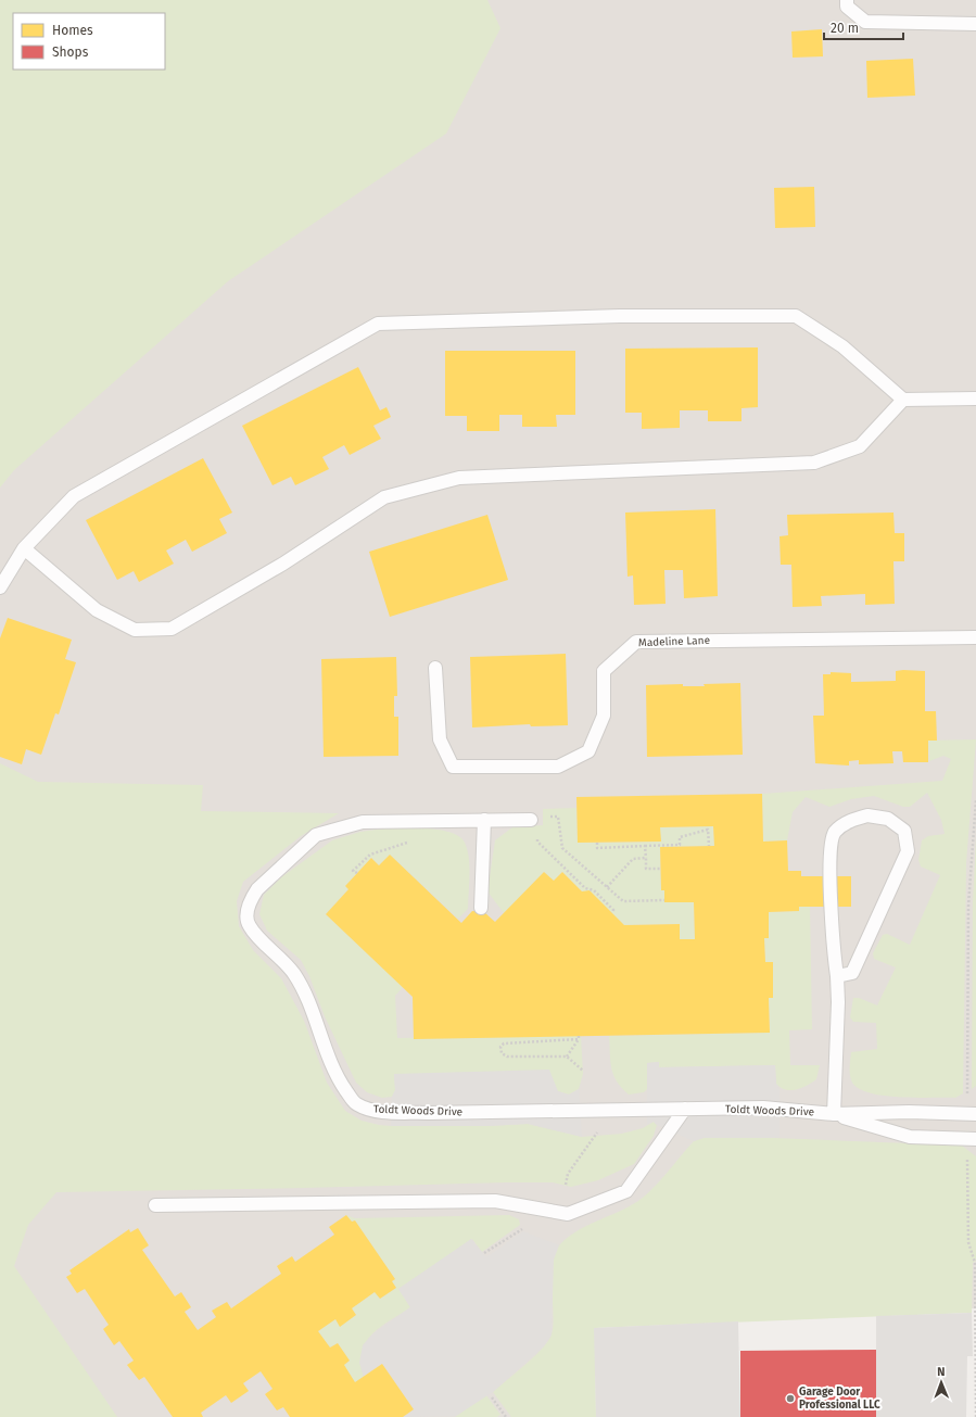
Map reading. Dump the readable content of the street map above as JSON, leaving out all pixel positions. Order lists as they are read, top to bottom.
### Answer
{
  "streets": {
    "lane": ["Madeline Lane", "Toldt Woods Drive"]
  },
  "places": ["Garage Door Professional LLC"],
  "legend": ["Homes", "Shops"],
  "scale_bar": "20 m",
  "north": "top"
}
